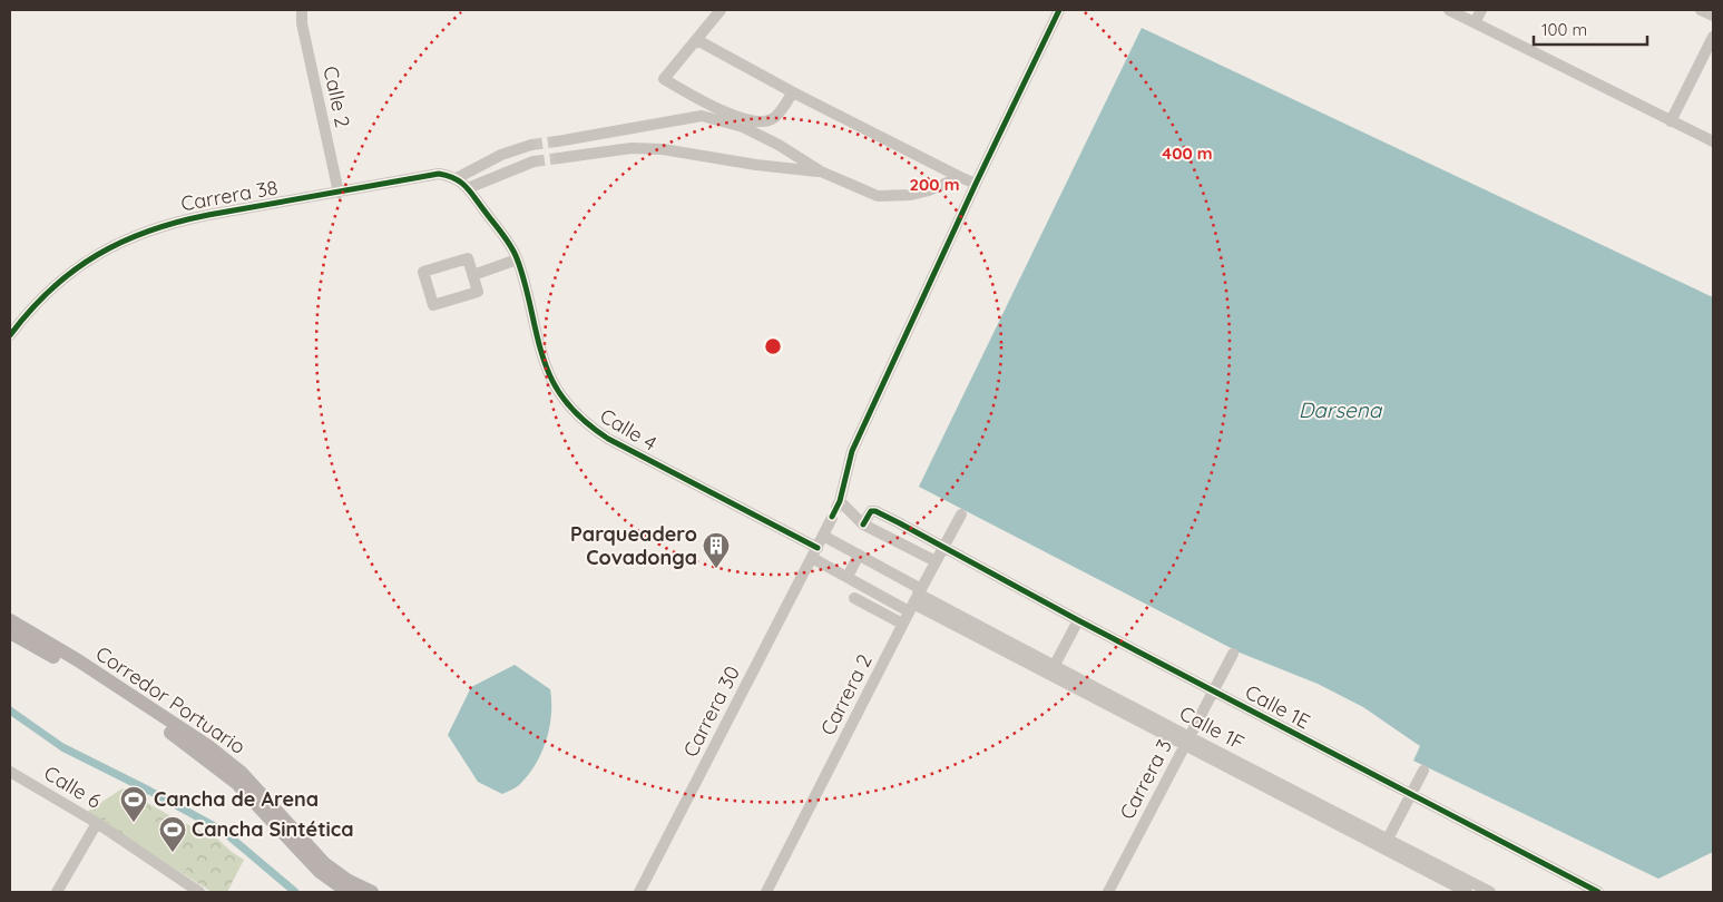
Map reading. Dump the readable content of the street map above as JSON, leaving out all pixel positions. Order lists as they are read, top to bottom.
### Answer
{
  "streets": {
    "main road": ["Corredor Portuario"],
    "street": [
      "Calle 2",
      "Carrera 38",
      "Calle 4",
      "Carrera 2",
      "Calle 1E",
      "Carrera 30",
      "Calle 1F",
      "Carrera 3",
      "Calle 6"
    ]
  },
  "crossings": [
    ["Calle 2", "Carrera 38"],
    ["Carrera 38", "Calle 4"],
    ["Calle 4", "Carrera 30"],
    ["Calle 4", "Calle 1F"],
    ["Carrera 2", "Calle 1E"],
    ["Carrera 2", "Calle 1F"],
    ["Calle 1E", "Carrera 3"],
    ["Carrera 30", "Calle 1F"],
    ["Calle 1F", "Carrera 3"]
  ],
  "water": ["Darsena"],
  "places": {
    "building": ["Parqueadero Covadonga"],
    "sports": ["Cancha de Arena", "Cancha Sintética"]
  },
  "scale_bar": "100 m",
  "rings": ["400 m", "200 m"]
}
